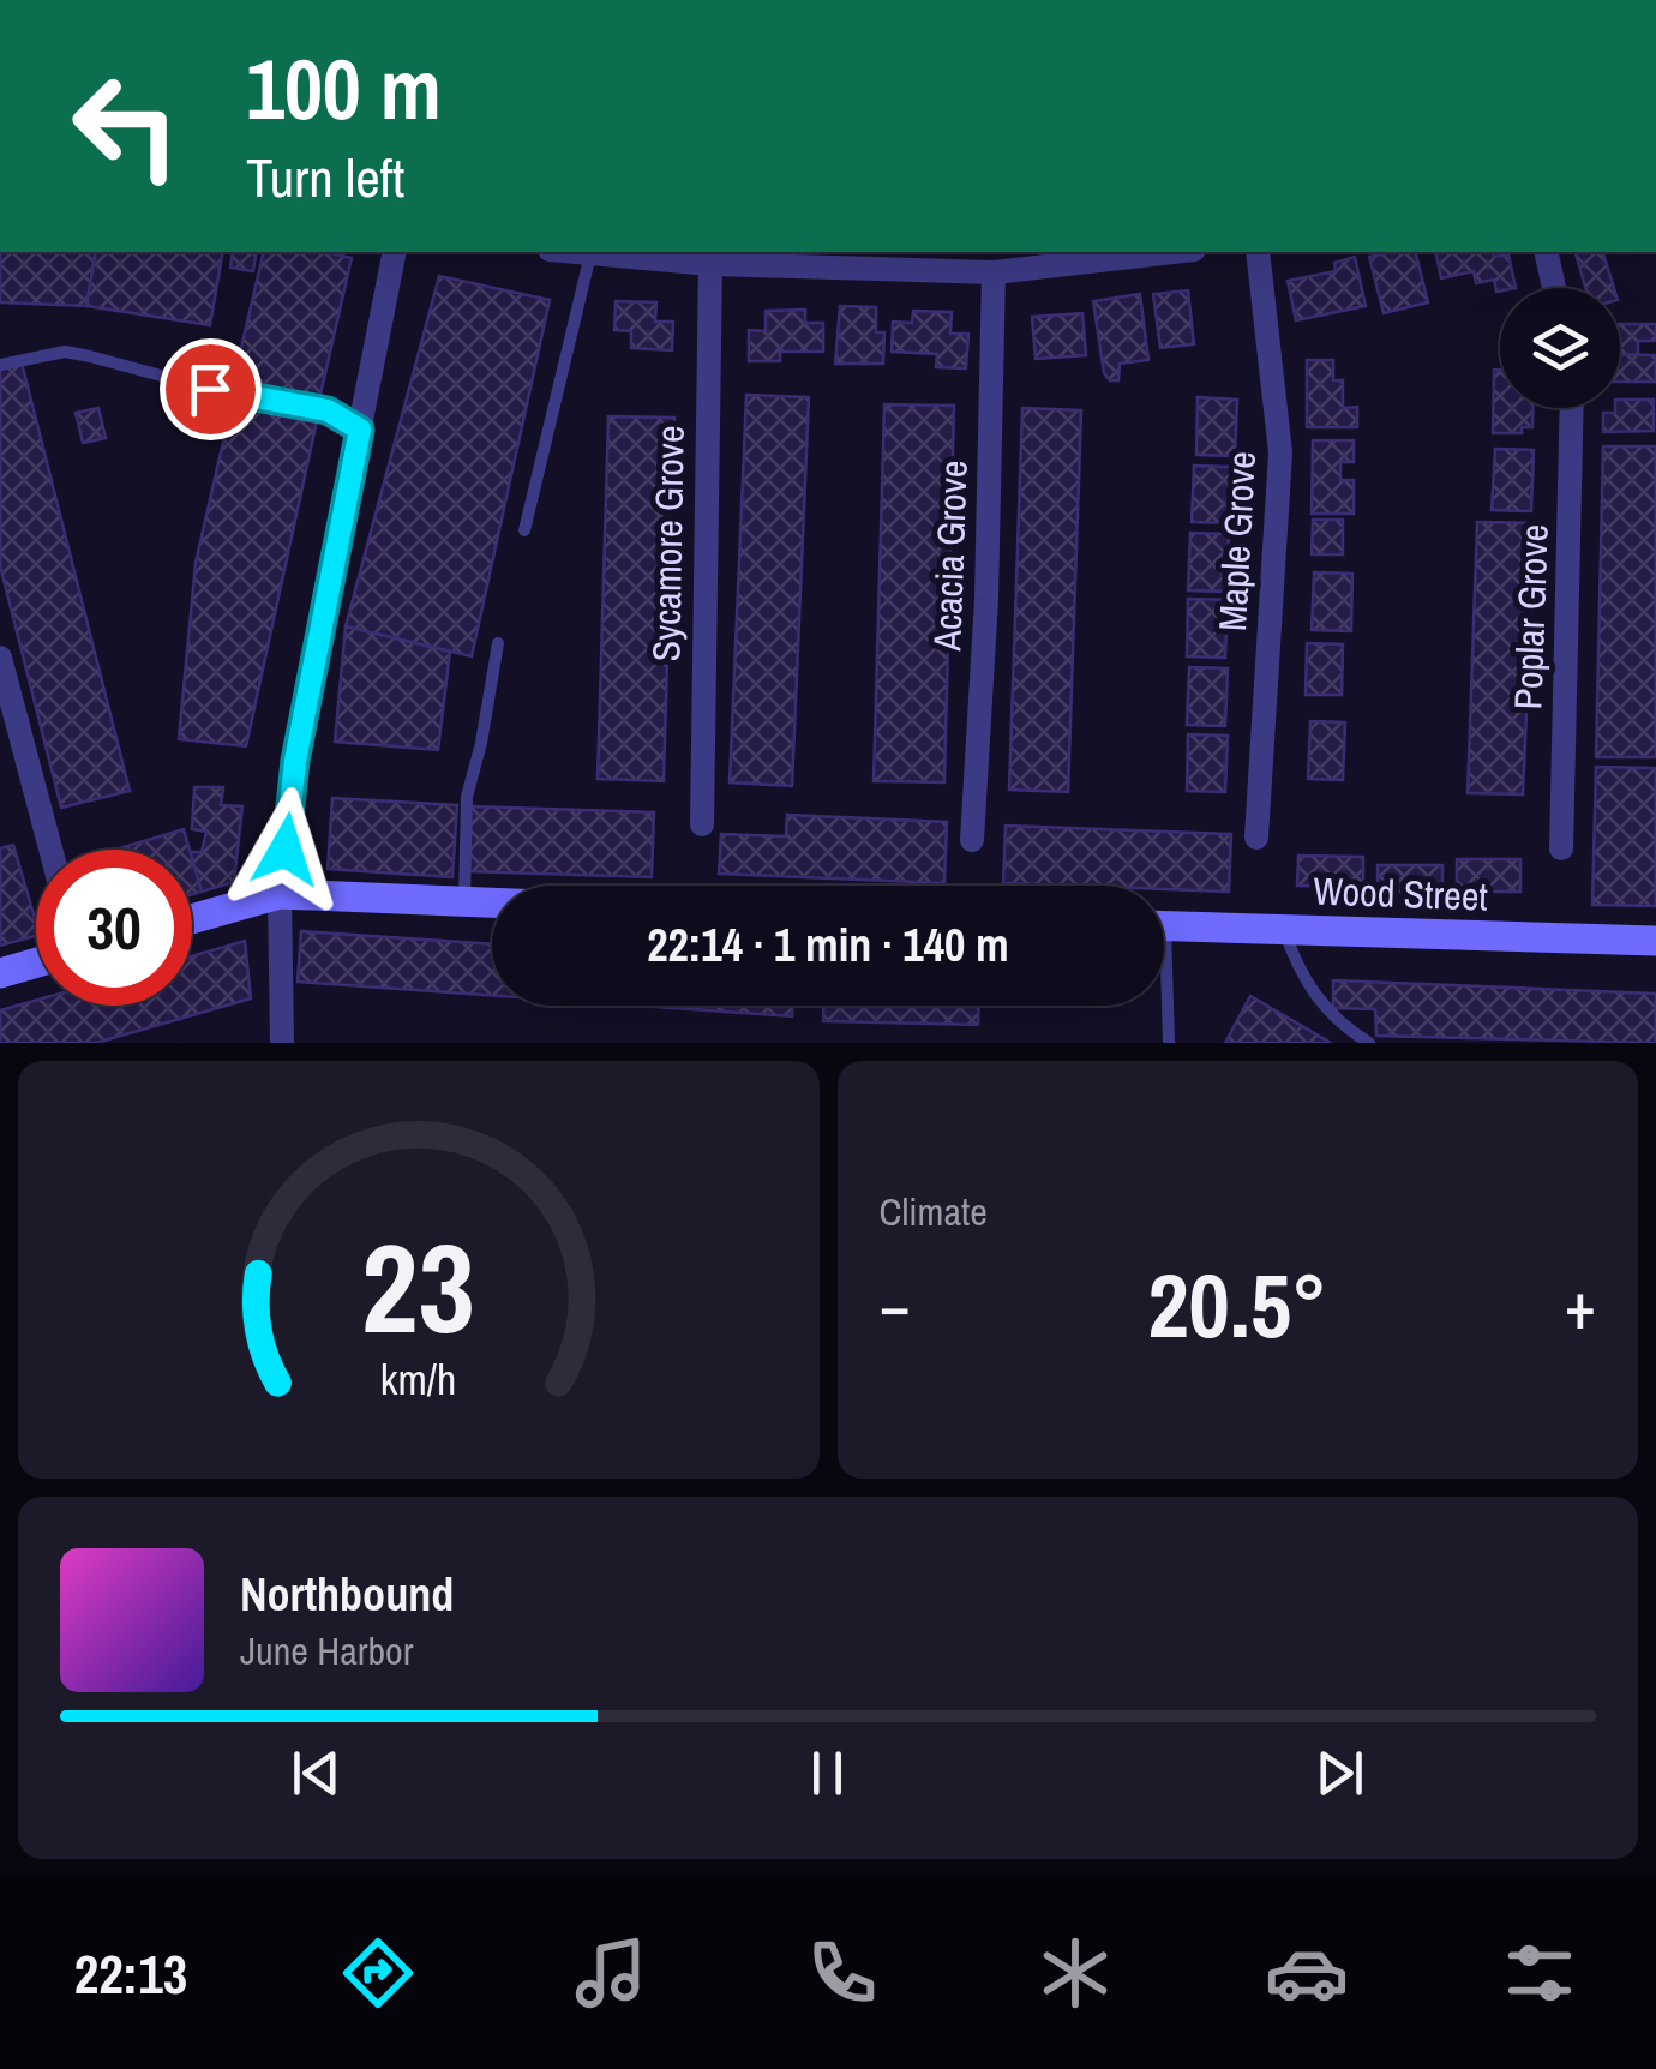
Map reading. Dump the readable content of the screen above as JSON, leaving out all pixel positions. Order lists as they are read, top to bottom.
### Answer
{
  "streets": {
    "street": [
      "Maple Grove",
      "Sycamore Grove",
      "Acacia Grove",
      "Poplar Grove",
      "Wood Street"
    ]
  },
  "page": {
    "turn": ["100 m", "Turn left"],
    "limit": "30",
    "trip": "22:14 · 1 min · 140 m",
    "tile": "Climate",
    "heat": ["−", "20.5°", "+"],
    "song": ["Northbound", "June Harbor"],
    "tabs": "22:13",
    "gauge": ["23", "km/h"]
  }
}
